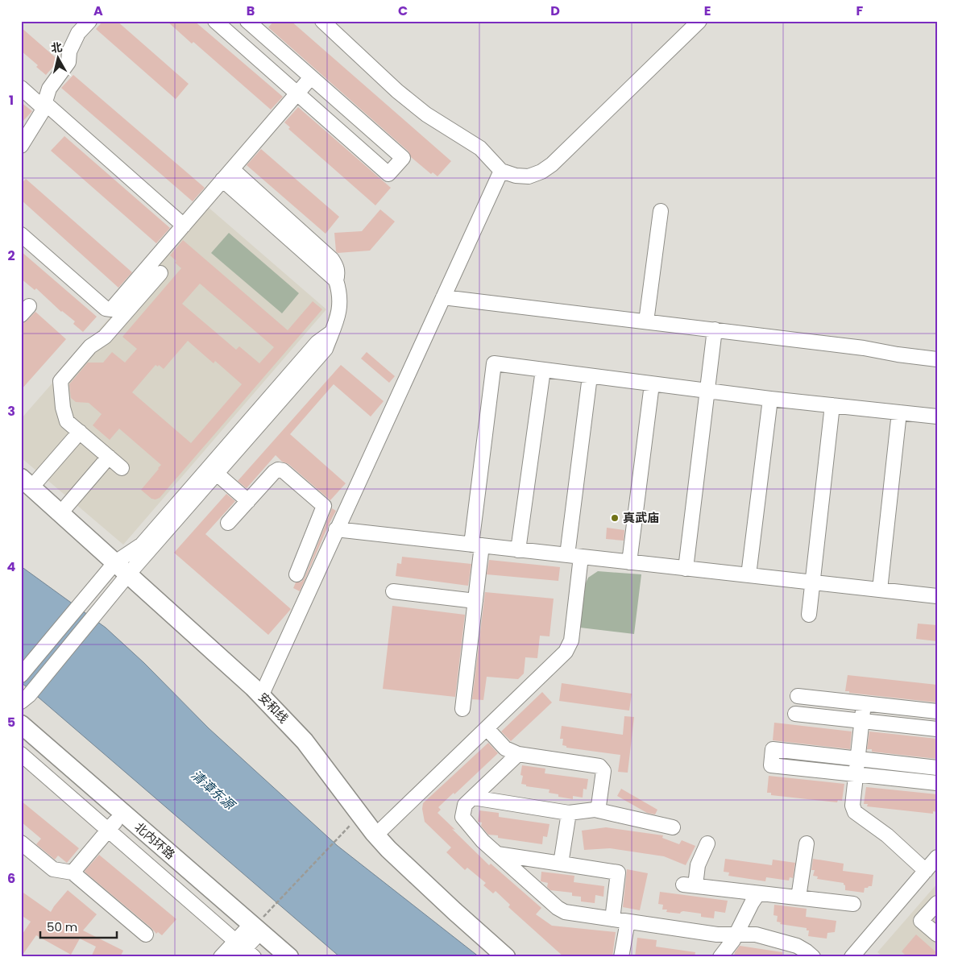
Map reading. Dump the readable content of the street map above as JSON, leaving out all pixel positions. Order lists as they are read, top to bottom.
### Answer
{
  "streets": {
    "main road": ["安和线", "北内环路"]
  },
  "water": ["清漳东源"],
  "places": ["真武庙"],
  "scale_bar": "50 m",
  "north": "top",
  "grid": {
    "columns": [
      "A",
      "B",
      "C",
      "D",
      "E",
      "F"
    ],
    "rows": [
      "1",
      "2",
      "3",
      "4",
      "5",
      "6"
    ]
  }
}
